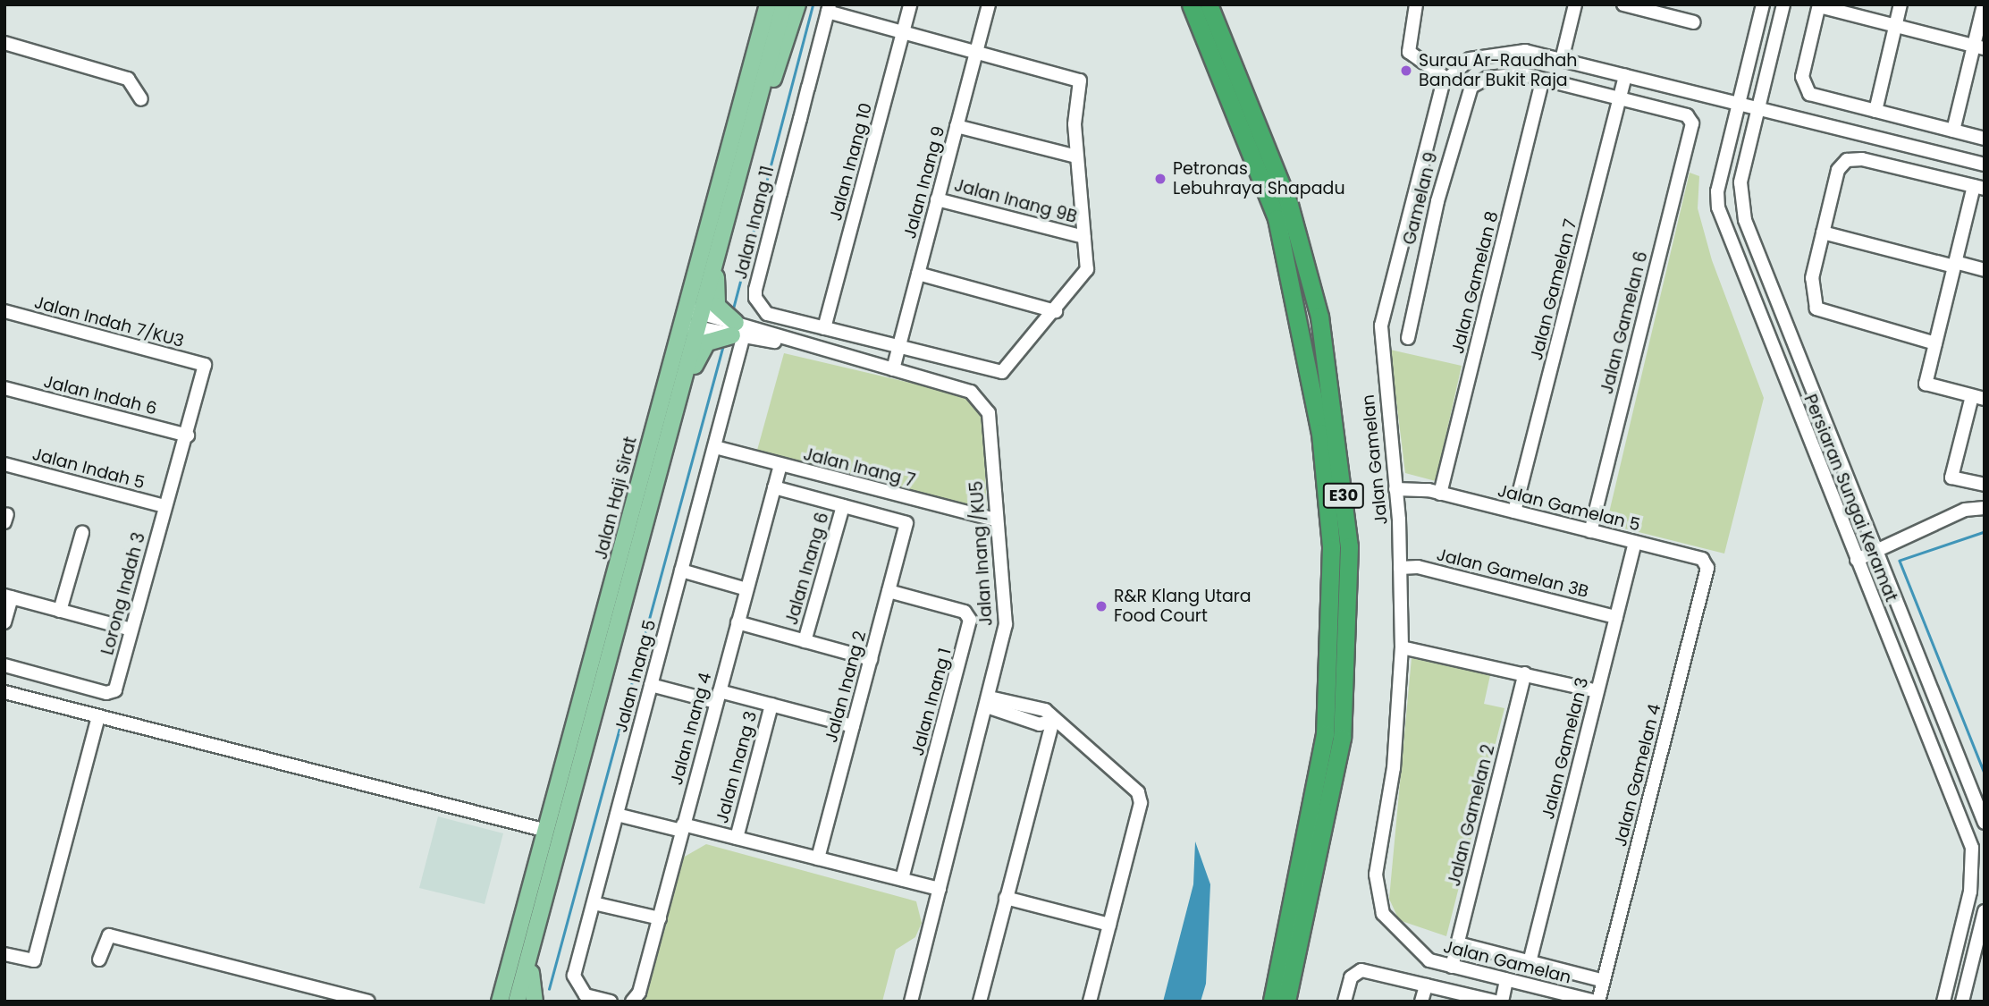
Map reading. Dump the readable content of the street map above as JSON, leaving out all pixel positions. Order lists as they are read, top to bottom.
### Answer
{
  "streets": {
    "highway": ["E30"],
    "main road": ["Jalan Haji Sirat"],
    "street": [
      "Jalan Inang 10",
      "Jalan Inang 9",
      "Gamelan 9",
      "Jalan Inang 9B",
      "Jalan Inang 11",
      "Jalan Gamelan 8",
      "Jalan Gamelan 7",
      "Jalan Indah 7/KU3",
      "Jalan Gamelan 6",
      "Jalan Indah 6",
      "Jalan Gamelan",
      "Jalan Inang 7",
      "Jalan Indah 5",
      "Persiaran Sungai Keramat",
      "Jalan Gamelan 5",
      "Jalan Inang /KU5",
      "Jalan Inang 6",
      "Jalan Gamelan 3B",
      "Lorong Indah 3",
      "Jalan Inang 5",
      "Jalan Inang 2",
      "Jalan Inang 1",
      "Jalan Inang 4",
      "Jalan Gamelan 3",
      "Jalan Inang 3",
      "Jalan Gamelan 4",
      "Jalan Gamelan 2"
    ]
  },
  "crossings": [
    ["Jalan Inang 10", "Jalan Inang 11"],
    ["Jalan Inang 9", "Jalan Inang 9B"],
    ["Jalan Inang 9", "Jalan Inang 11"],
    ["Jalan Inang 9", "Jalan Inang /KU5"],
    ["Gamelan 9", "Jalan Gamelan 8"],
    ["Jalan Gamelan 8", "Jalan Gamelan 5"],
    ["Jalan Gamelan 7", "Jalan Gamelan 6"],
    ["Jalan Gamelan 7", "Jalan Gamelan"],
    ["Jalan Gamelan 7", "Jalan Gamelan 5"],
    ["Jalan Indah 7/KU3", "Lorong Indah 3"],
    ["Jalan Gamelan 6", "Jalan Gamelan 5"],
    ["Jalan Indah 6", "Lorong Indah 3"],
    ["Jalan Gamelan", "Persiaran Sungai Keramat"],
    ["Jalan Gamelan", "Jalan Gamelan 5"],
    ["Jalan Gamelan", "Jalan Gamelan 3B"],
    ["Jalan Gamelan", "Jalan Gamelan 4"],
    ["Jalan Gamelan", "Jalan Gamelan 2"],
    ["Jalan Inang 7", "Jalan Inang /KU5"],
    ["Jalan Inang 7", "Jalan Inang 5"],
    ["Jalan Inang 7", "Jalan Inang 4"],
    ["Jalan Indah 5", "Lorong Indah 3"],
    ["Jalan Haji Sirat", "Jalan Inang /KU5"],
    ["Jalan Gamelan 5", "Jalan Gamelan 3"],
    ["Jalan Gamelan 5", "Jalan Gamelan 4"],
    ["Jalan Inang /KU5", "Jalan Inang 5"],
    ["Jalan Inang 6", "Jalan Inang 2"],
    ["Jalan Gamelan 3B", "Jalan Gamelan 3"],
    ["Jalan Inang 2", "Jalan Inang 1"]
  ],
  "places": ["Surau Ar-Raudhah Bandar Bukit Raja", "Petronas Lebuhraya Shapadu", "R&R Klang Utara Food Court"]
}
